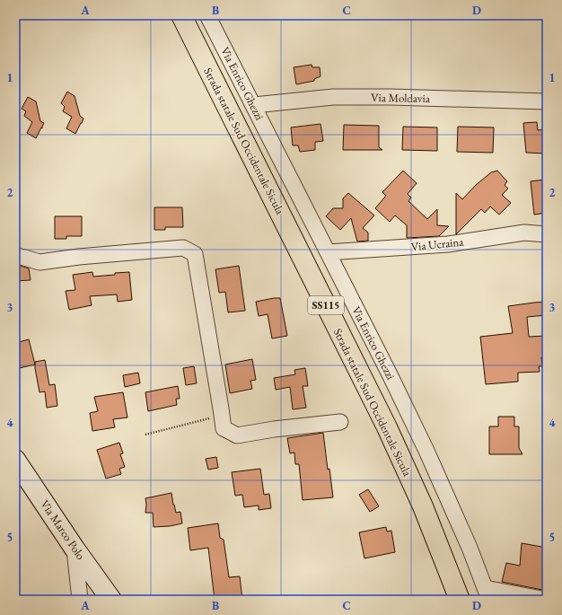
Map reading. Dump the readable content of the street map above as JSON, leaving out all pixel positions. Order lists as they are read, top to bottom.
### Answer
{
  "streets": {
    "main road": ["Strada statale Sud Occidentale Sicula", "SS115"],
    "street": [
      "Via Enrico Ghezzi",
      "Via Moldavia",
      "Via Ucraina",
      "Via Marco Polo"
    ]
  },
  "crossings": [
    ["Via Enrico Ghezzi", "Via Moldavia"],
    ["Via Enrico Ghezzi", "Via Ucraina"]
  ],
  "grid": {
    "columns": [
      "A",
      "B",
      "C",
      "D"
    ],
    "rows": [
      "1",
      "2",
      "3",
      "4",
      "5"
    ]
  }
}
